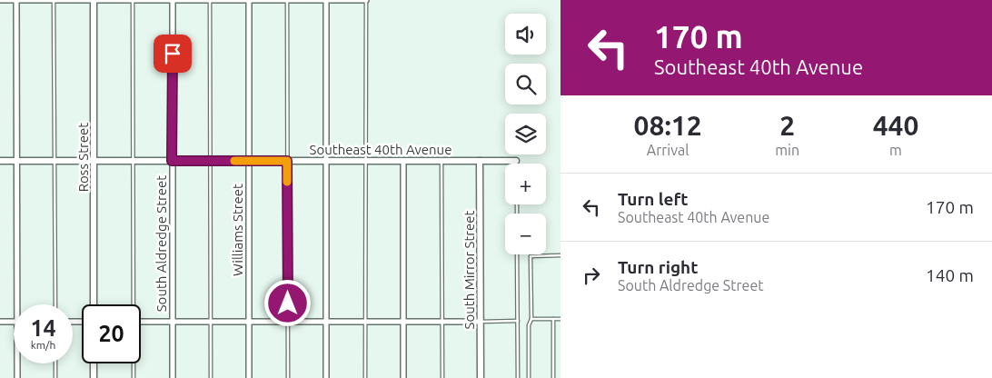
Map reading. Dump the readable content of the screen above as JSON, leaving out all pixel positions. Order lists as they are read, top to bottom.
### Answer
{
  "streets": {
    "street": [
      "Southeast 40th Avenue",
      "Ross Street",
      "Williams Street",
      "South Aldredge Street",
      "South Mirror Street"
    ]
  },
  "crossings": [
    ["Southeast 40th Avenue", "Ross Street"],
    ["Southeast 40th Avenue", "Williams Street"],
    ["Southeast 40th Avenue", "South Aldredge Street"],
    ["Southeast 40th Avenue", "South Mirror Street"]
  ],
  "page": {
    "turn": ["170 m", "Southeast 40th Avenue"],
    "map_buttons": ["+", "−"],
    "eta": [
      "08:12",
      "Arrival",
      "2",
      "min",
      "440",
      "m"
    ],
    "list": [
      {
        "name": "Turn left",
        "note": "Southeast 40th Avenue",
        "value": "170 m"
      },
      {
        "name": "Turn right",
        "note": "South Aldredge Street",
        "value": "140 m"
      }
    ],
    "speed": "14 km/h",
    "limit": "20"
  }
}
